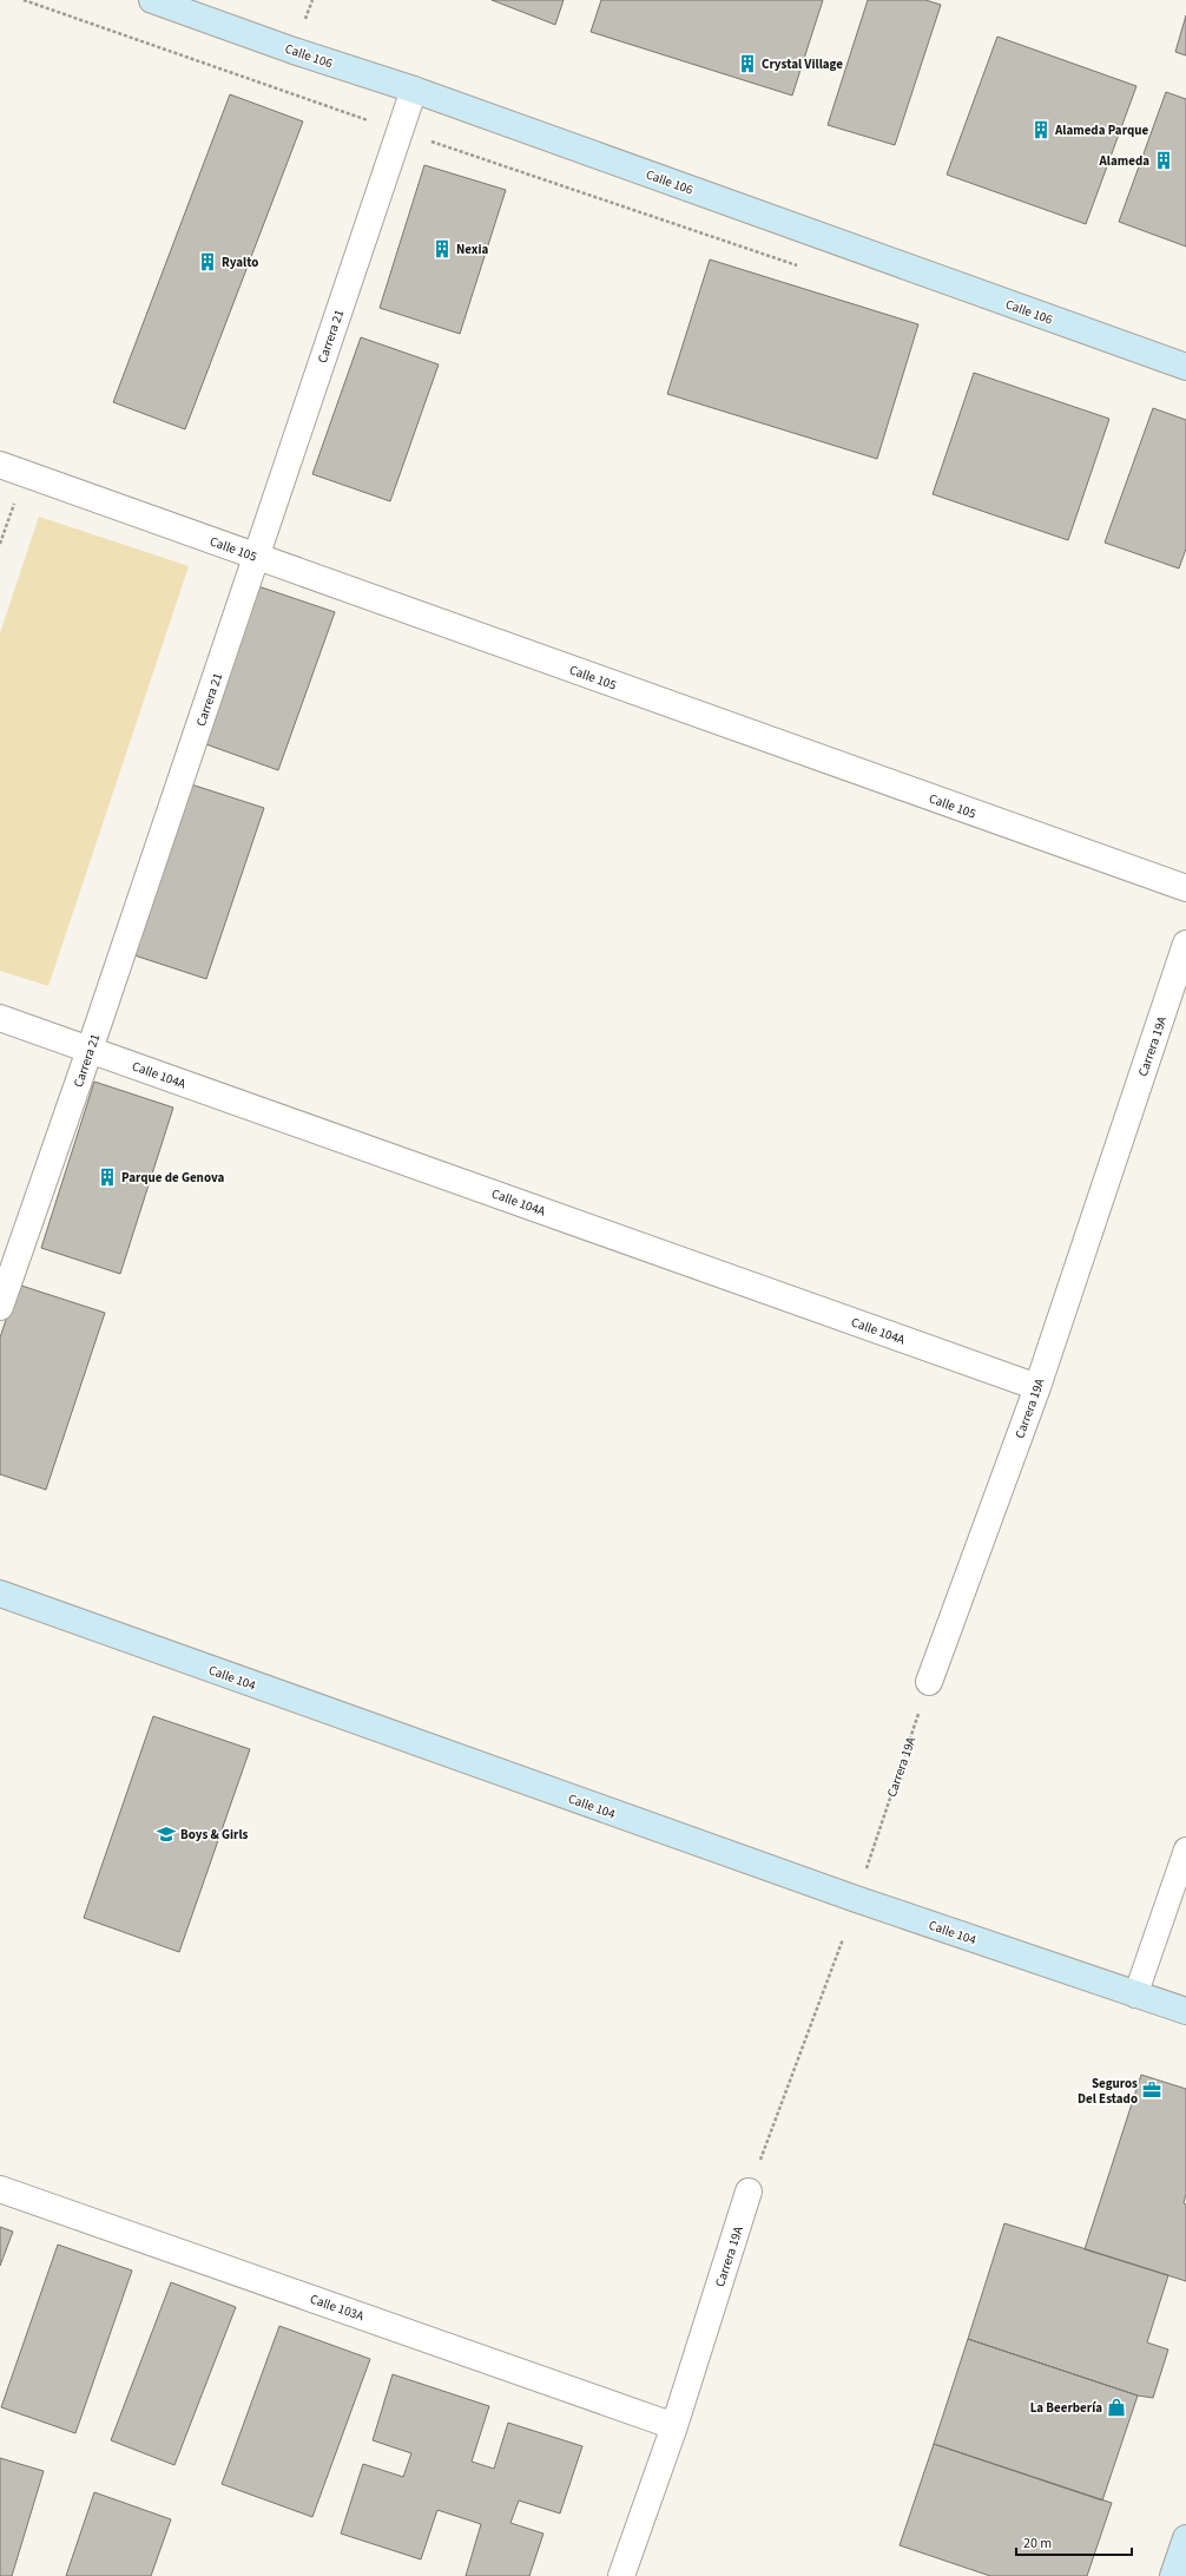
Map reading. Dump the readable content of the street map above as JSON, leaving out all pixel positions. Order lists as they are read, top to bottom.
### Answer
{
  "streets": {
    "street": [
      "Calle 106",
      "Carrera 21",
      "Calle 105",
      "Carrera 19A",
      "Calle 104A",
      "Calle 104",
      "Calle 103A"
    ]
  },
  "crossings": [
    ["Calle 106", "Carrera 21"],
    ["Carrera 21", "Calle 105"],
    ["Carrera 21", "Calle 104A"],
    ["Carrera 19A", "Calle 104A"],
    ["Carrera 19A", "Calle 103A"]
  ],
  "places": {
    "building": [
      "Crystal Village",
      "Alameda Parque",
      "Alameda",
      "Nexia",
      "Ryalto",
      "Parque de Genova"
    ],
    "school or university": ["Boys & Girls"],
    "office": ["Seguros Del Estado"],
    "shop": ["La Beerbería"]
  },
  "scale_bar": "20 m"
}
